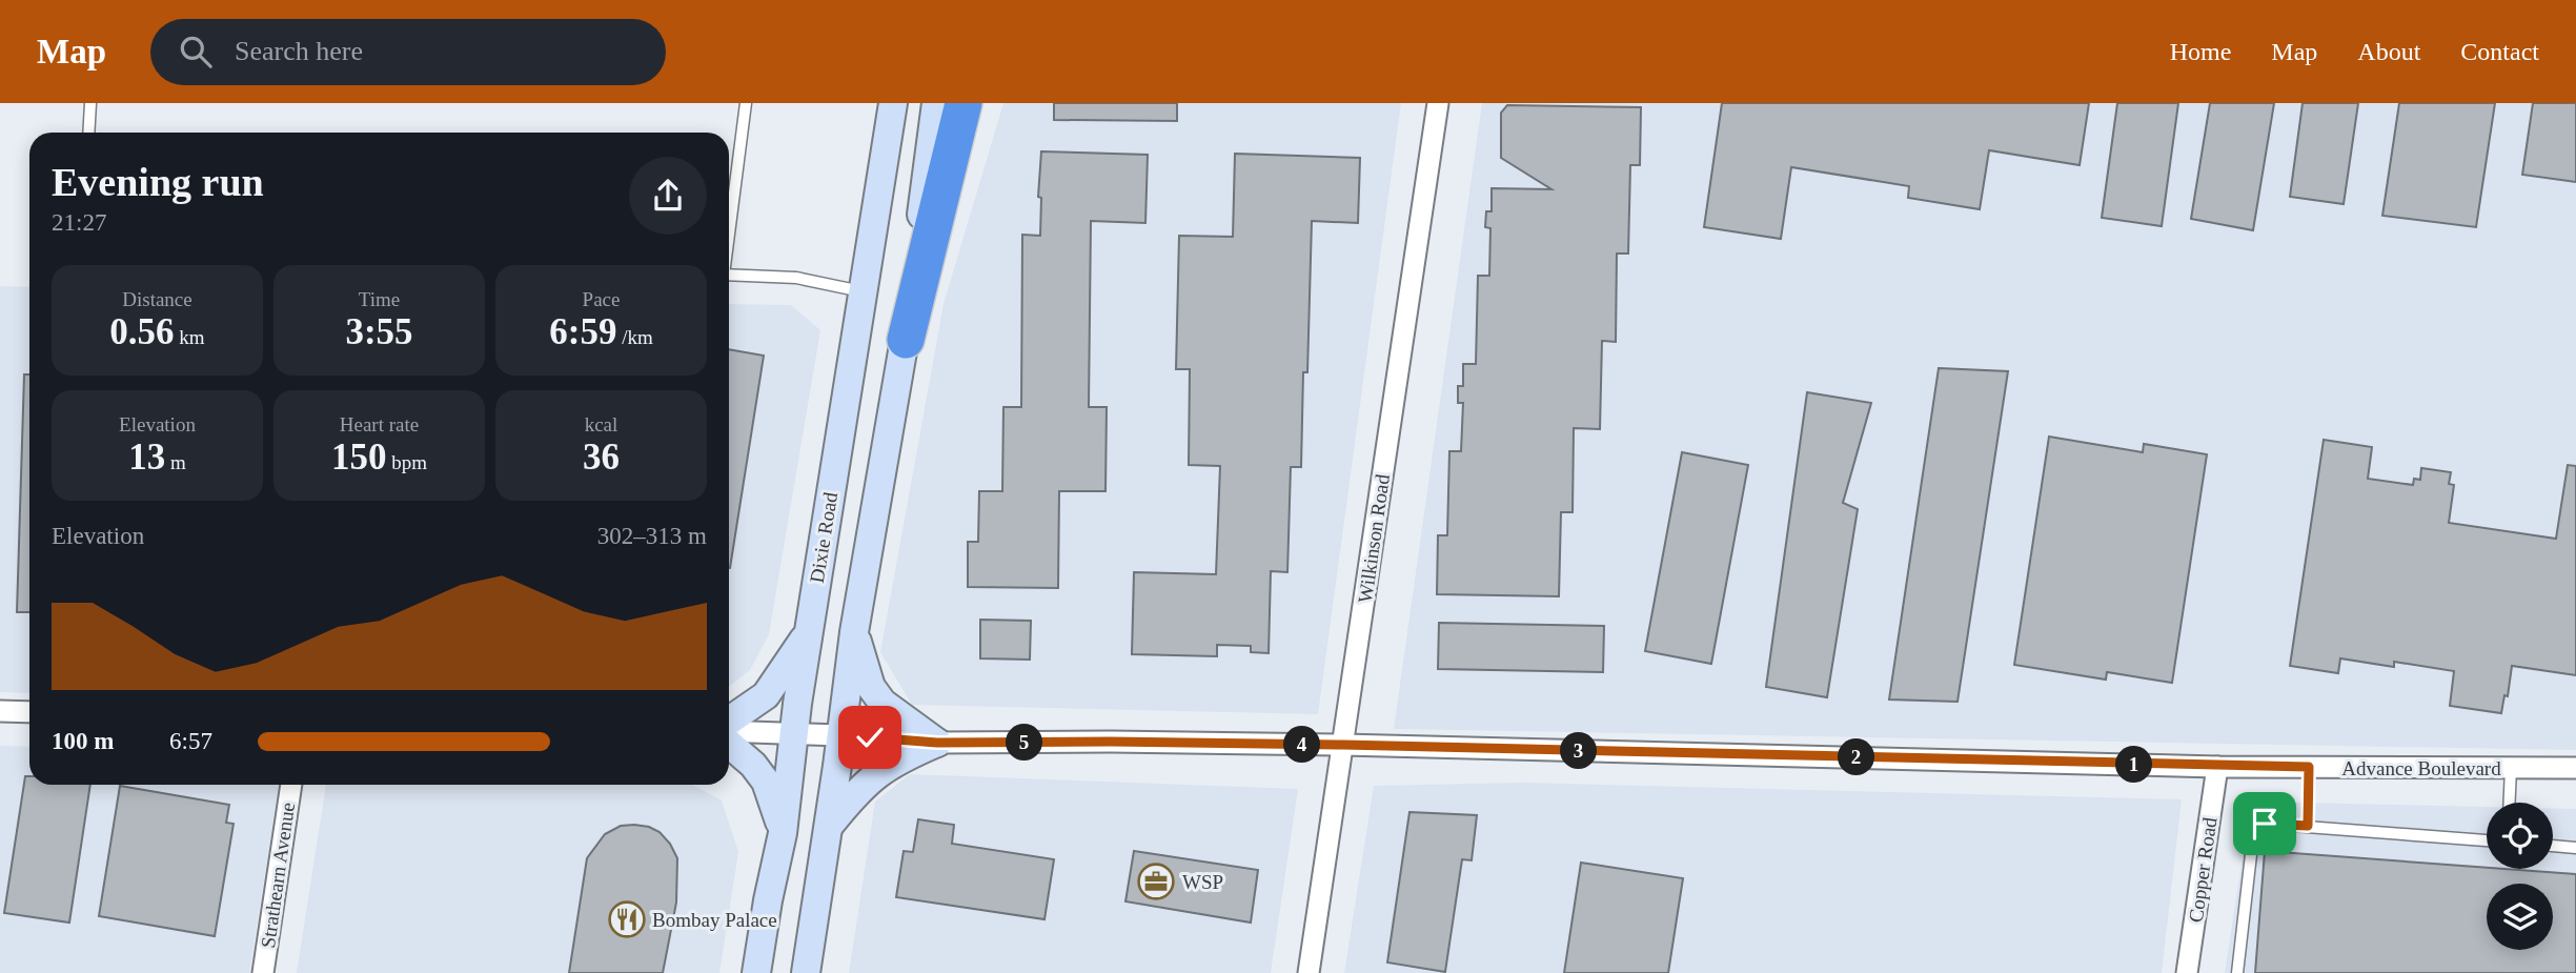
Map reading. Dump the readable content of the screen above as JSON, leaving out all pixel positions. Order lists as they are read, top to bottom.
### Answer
{
  "streets": {
    "main road": ["Dixie Road"],
    "street": [
      "Wilkinson Road",
      "Advance Boulevard",
      "Copper Road",
      "Strathearn Avenue"
    ]
  },
  "crossings": [
    ["Dixie Road", "Advance Boulevard"],
    ["Wilkinson Road", "Advance Boulevard"],
    ["Advance Boulevard", "Copper Road"]
  ],
  "places": {
    "office": ["WSP"],
    "restaurant": ["Bombay Palace"]
  },
  "page": {
    "header": "Map",
    "search": "Search here",
    "nav": [
      "Home",
      "Map",
      "About",
      "Contact"
    ],
    "heading": ["Evening run", "21:27"],
    "stats": [
      ["Distance", "0.56 km"],
      ["Time", "3:55"],
      ["Pace", "6:59 /km"],
      ["Elevation", "13 m"],
      ["Heart rate", "150 bpm"],
      ["kcal", "36"]
    ],
    "chart": ["Elevation", "302–313 m"],
    "list": [
      {
        "name": "100 m",
        "note": "6:57"
      }
    ],
    "pins": [
      "5",
      "4",
      "3",
      "2",
      "1"
    ]
  }
}
